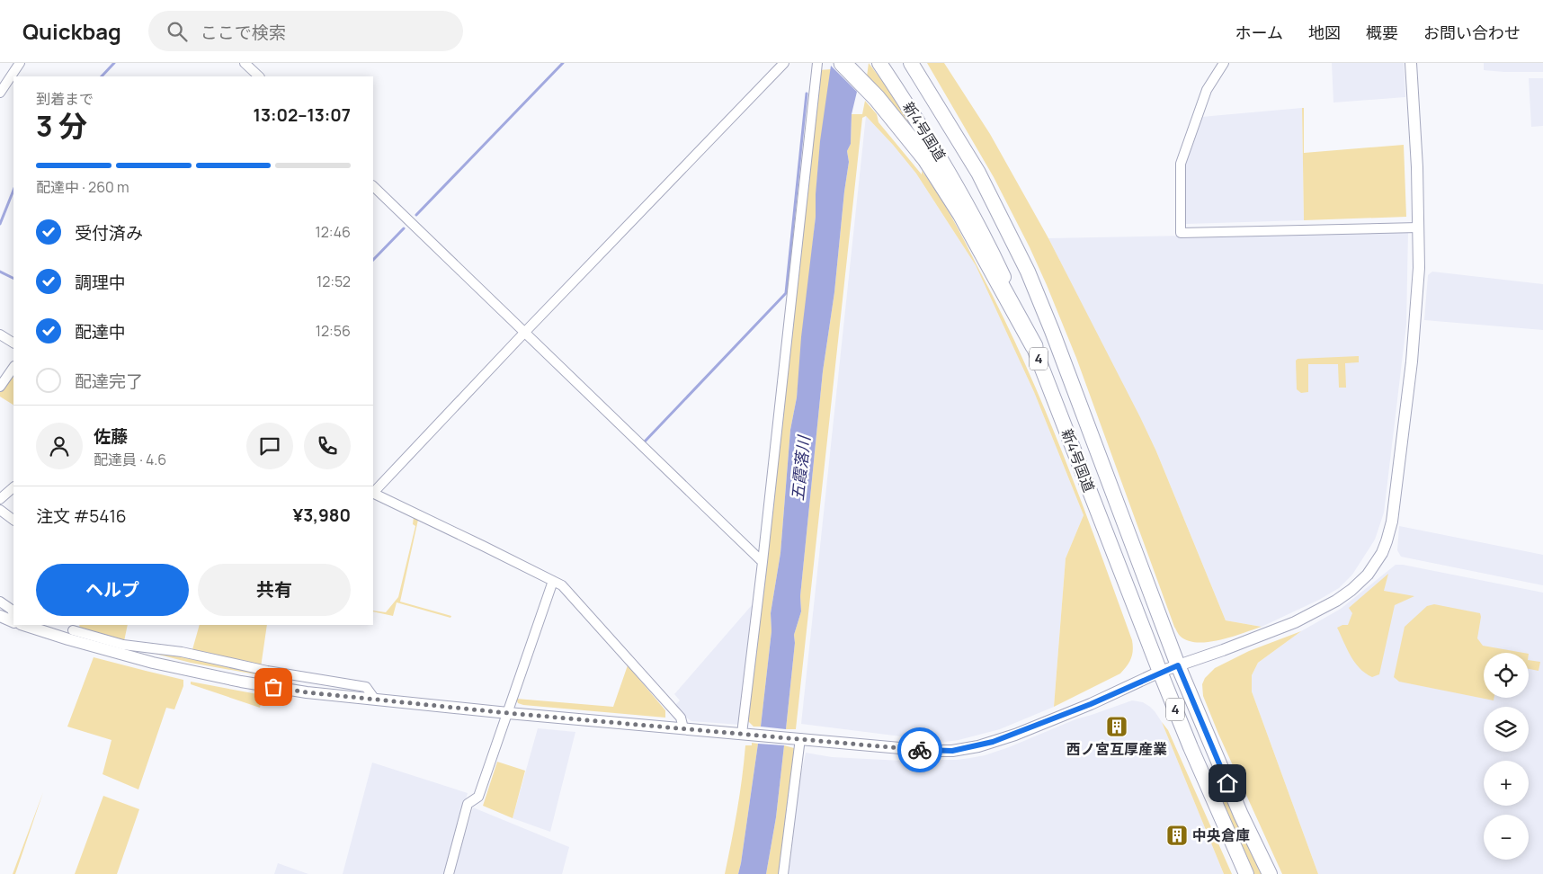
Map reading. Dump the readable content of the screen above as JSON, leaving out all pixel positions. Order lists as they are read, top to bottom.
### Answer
{
  "streets": {
    "highway": ["新4号国道", "4"]
  },
  "water": ["五霞落川"],
  "places": {
    "building": ["西ノ宮互厚産業", "中央倉庫"]
  },
  "page": {
    "header": "Quickbag",
    "search": "ここで検索",
    "nav": [
      "ホーム",
      "地図",
      "概要",
      "お問い合わせ"
    ],
    "heading": ["3 分", "到着まで", "13:02–13:07"],
    "panel": [
      "佐藤",
      "配達員 · 4.6",
      "注文 #5416",
      "¥3,980"
    ],
    "bar": "配達中 · 260 m",
    "list": [
      ["受付済み", "12:46"],
      ["調理中", "12:52"],
      ["配達中", "12:56"],
      "配達完了"
    ],
    "buttons": ["ヘルプ", "共有"],
    "map_buttons": ["+", "−"]
  }
}
